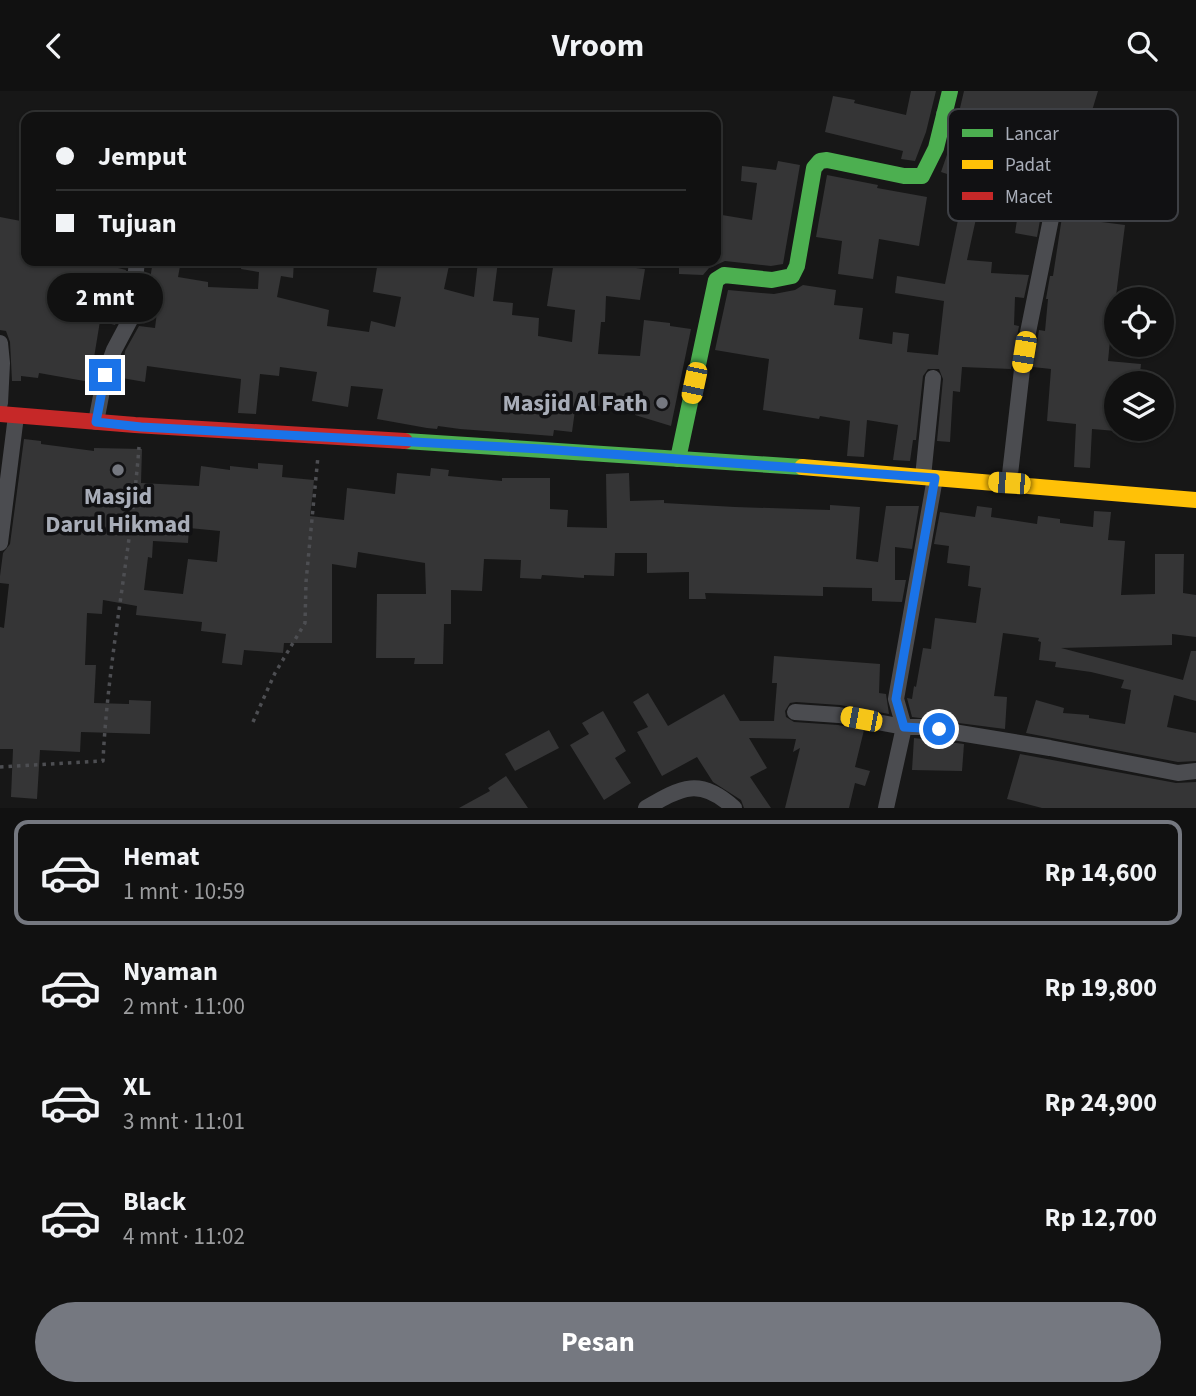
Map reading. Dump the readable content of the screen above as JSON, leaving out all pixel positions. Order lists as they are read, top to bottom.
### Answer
{
  "places": ["Masjid Al Fath", "Masjid Darul Hikmad"],
  "legend": ["Lancar", "Padat", "Macet"],
  "page": {
    "header": "Vroom",
    "banner": ["Jemput", "Tujuan"],
    "bubble": "2 mnt",
    "list": [
      {
        "name": "Hemat",
        "note": "1 mnt · 10:59",
        "value": "Rp 14,600"
      },
      {
        "name": "Nyaman",
        "note": "2 mnt · 11:00",
        "value": "Rp 19,800"
      },
      {
        "name": "XL",
        "note": "3 mnt · 11:01",
        "value": "Rp 24,900"
      },
      {
        "name": "Black",
        "note": "4 mnt · 11:02",
        "value": "Rp 12,700"
      }
    ],
    "buttons": "Pesan"
  }
}
